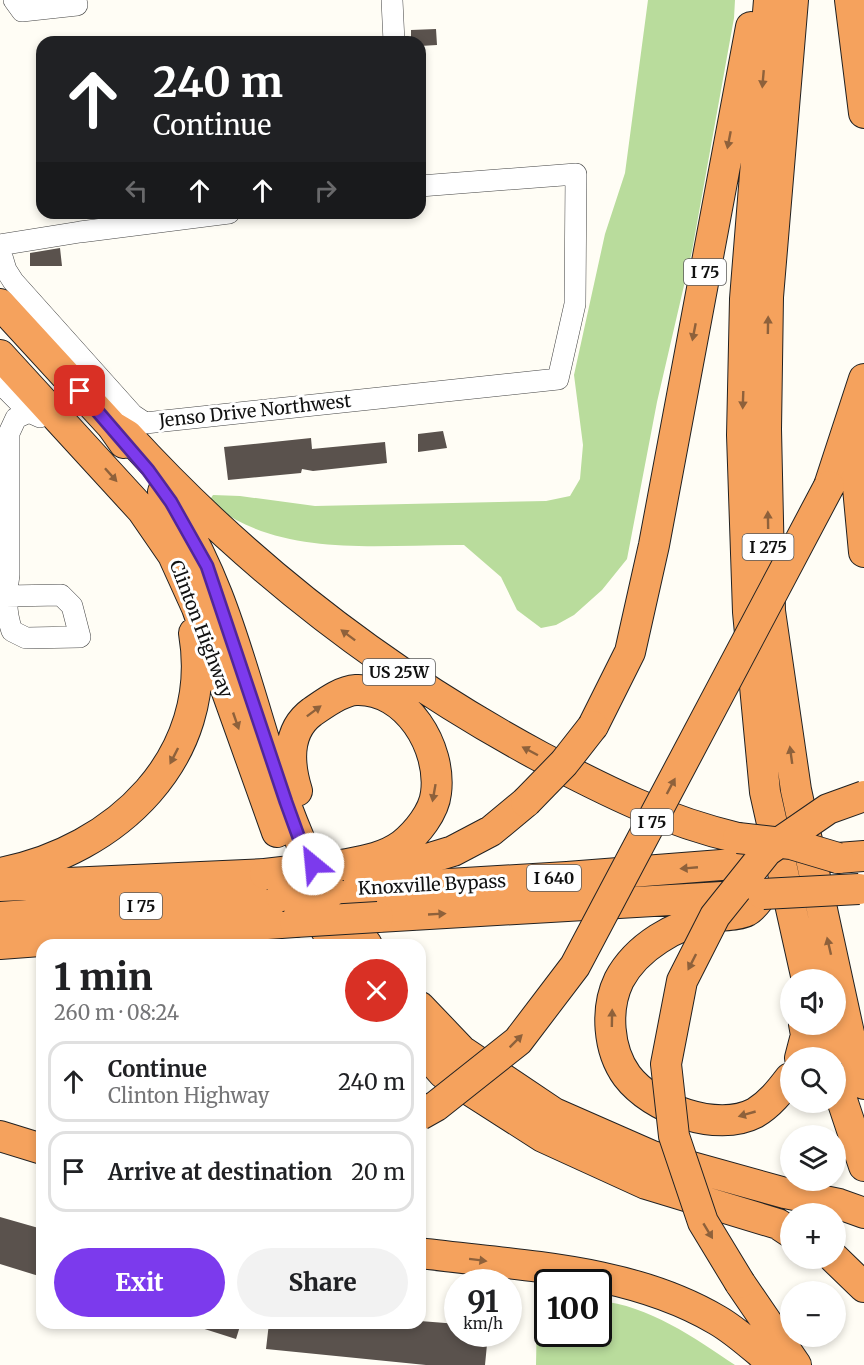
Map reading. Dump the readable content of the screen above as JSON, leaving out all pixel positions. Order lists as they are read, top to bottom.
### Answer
{
  "streets": {
    "highway": [
      "I 75",
      "I 275",
      "Clinton Highway",
      "US 25W",
      "I 640",
      "Knoxville Bypass"
    ],
    "street": ["Jenso Drive Northwest"]
  },
  "crossings": [
    ["I 75", "Knoxville Bypass"],
    ["US 25W", "Knoxville Bypass"]
  ],
  "page": {
    "turn": ["240 m", "Continue"],
    "heading": ["1 min", "260 m · 08:24"],
    "map_buttons": ["+", "−"],
    "list": [
      {
        "name": "Continue",
        "note": "Clinton Highway",
        "value": "240 m"
      },
      {
        "name": "Arrive at destination",
        "value": "20 m"
      }
    ],
    "buttons": ["Exit", "Share"],
    "speed": "91 km/h",
    "limit": "100"
  }
}
